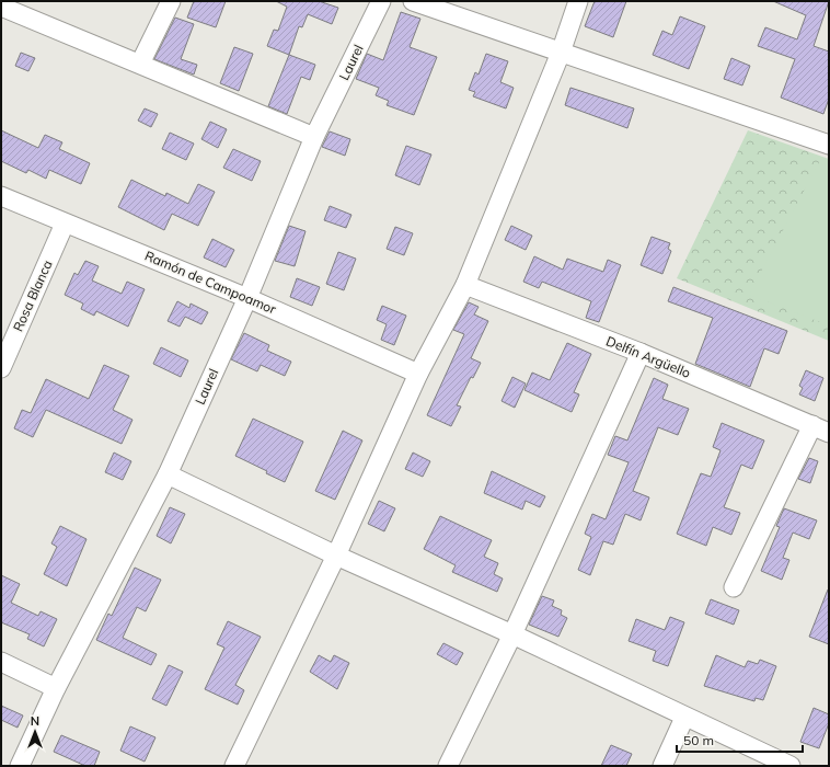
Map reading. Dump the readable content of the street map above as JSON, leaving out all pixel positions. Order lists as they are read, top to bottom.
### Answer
{
  "streets": {
    "street": [
      "Laurel",
      "Ramón de Campoamor",
      "Rosa Blanca",
      "Delfín Argüello"
    ]
  },
  "crossings": [
    ["Laurel", "Ramón de Campoamor"],
    ["Ramón de Campoamor", "Rosa Blanca"]
  ],
  "scale_bar": "50 m",
  "north": "top"
}
